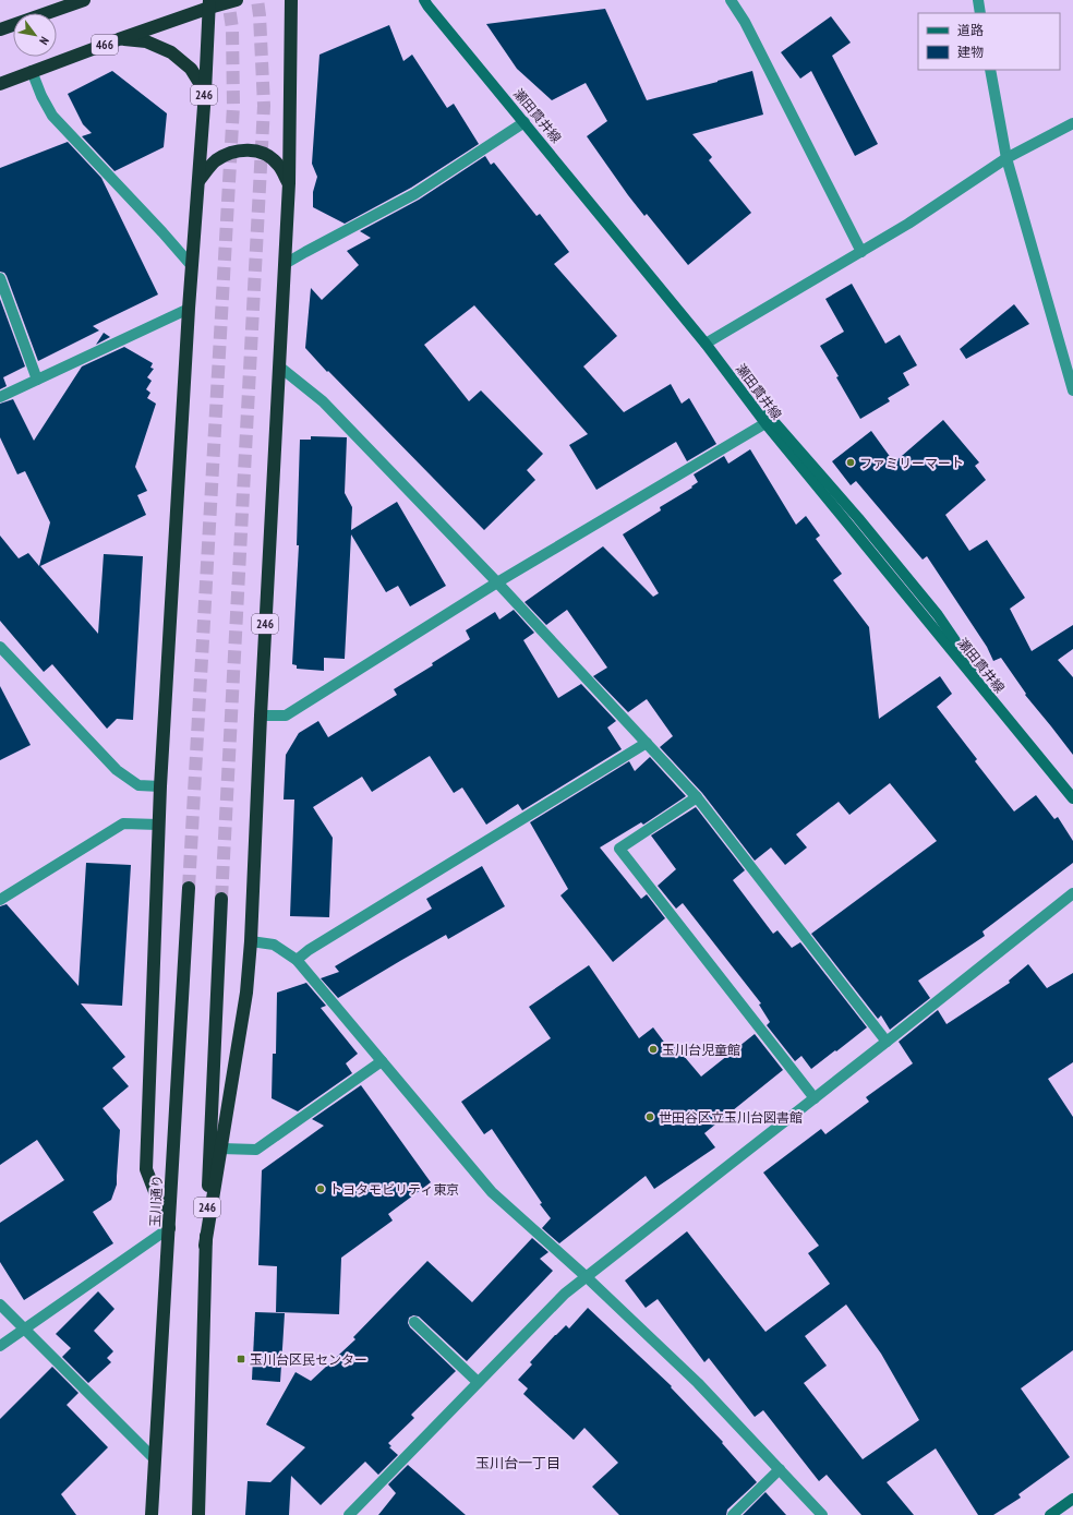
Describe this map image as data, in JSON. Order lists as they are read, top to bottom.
{
  "streets": {
    "highway": ["466", "246", "玉川通り"],
    "main road": ["瀬田貫井線"]
  },
  "crossings": [
    ["466", "246"],
    ["246", "玉川通り"]
  ],
  "districts": ["玉川台一丁目"],
  "places": {
    "other": [
      "ファミリーマート",
      "玉川台児童館",
      "世田谷区立玉川台図書館",
      "トヨタモビリティ東京"
    ],
    "transit": ["玉川台区民センター"]
  },
  "legend": ["道路", "建物"],
  "north": "bottom right"
}
